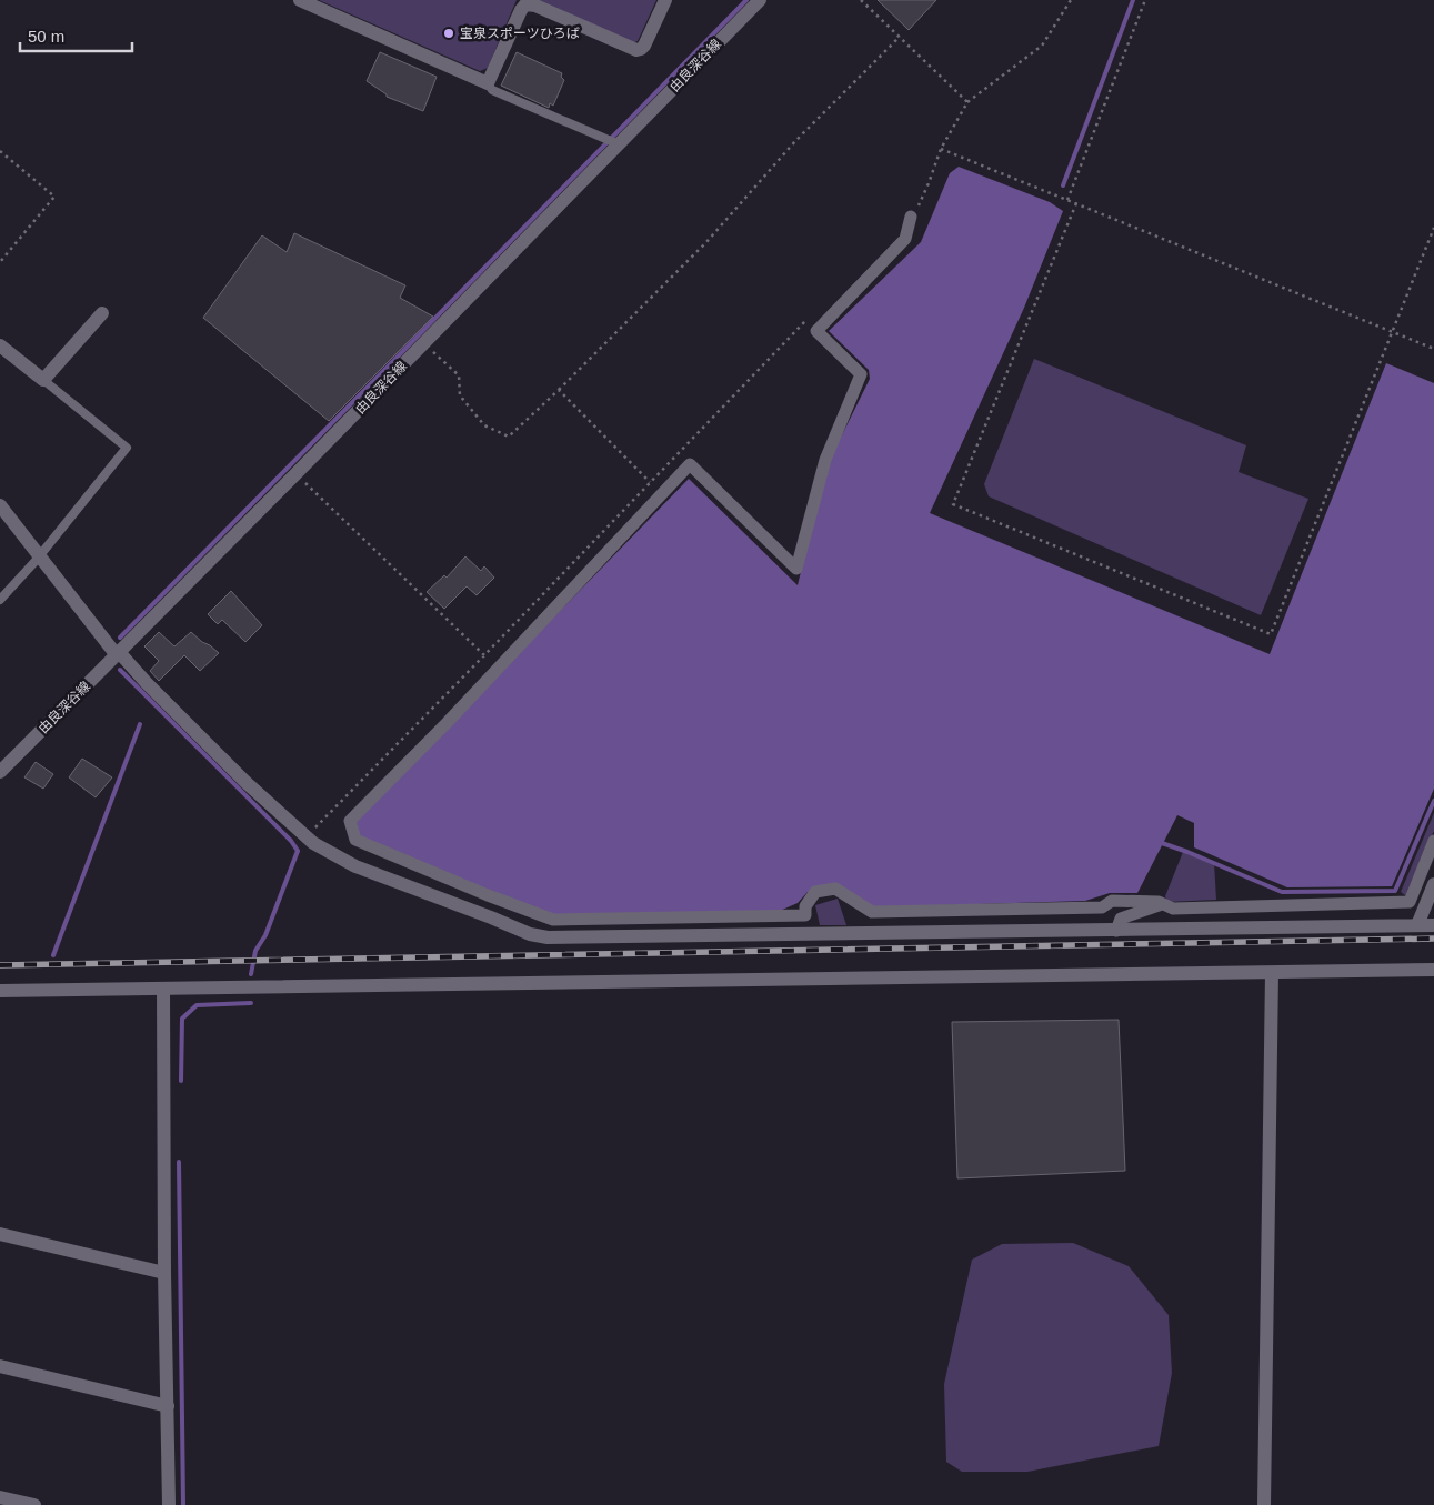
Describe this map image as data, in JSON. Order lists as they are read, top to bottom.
{
  "streets": {
    "street": ["由良深谷線"]
  },
  "places": ["宝泉スポーツひろば"],
  "scale_bar": "50 m"
}
